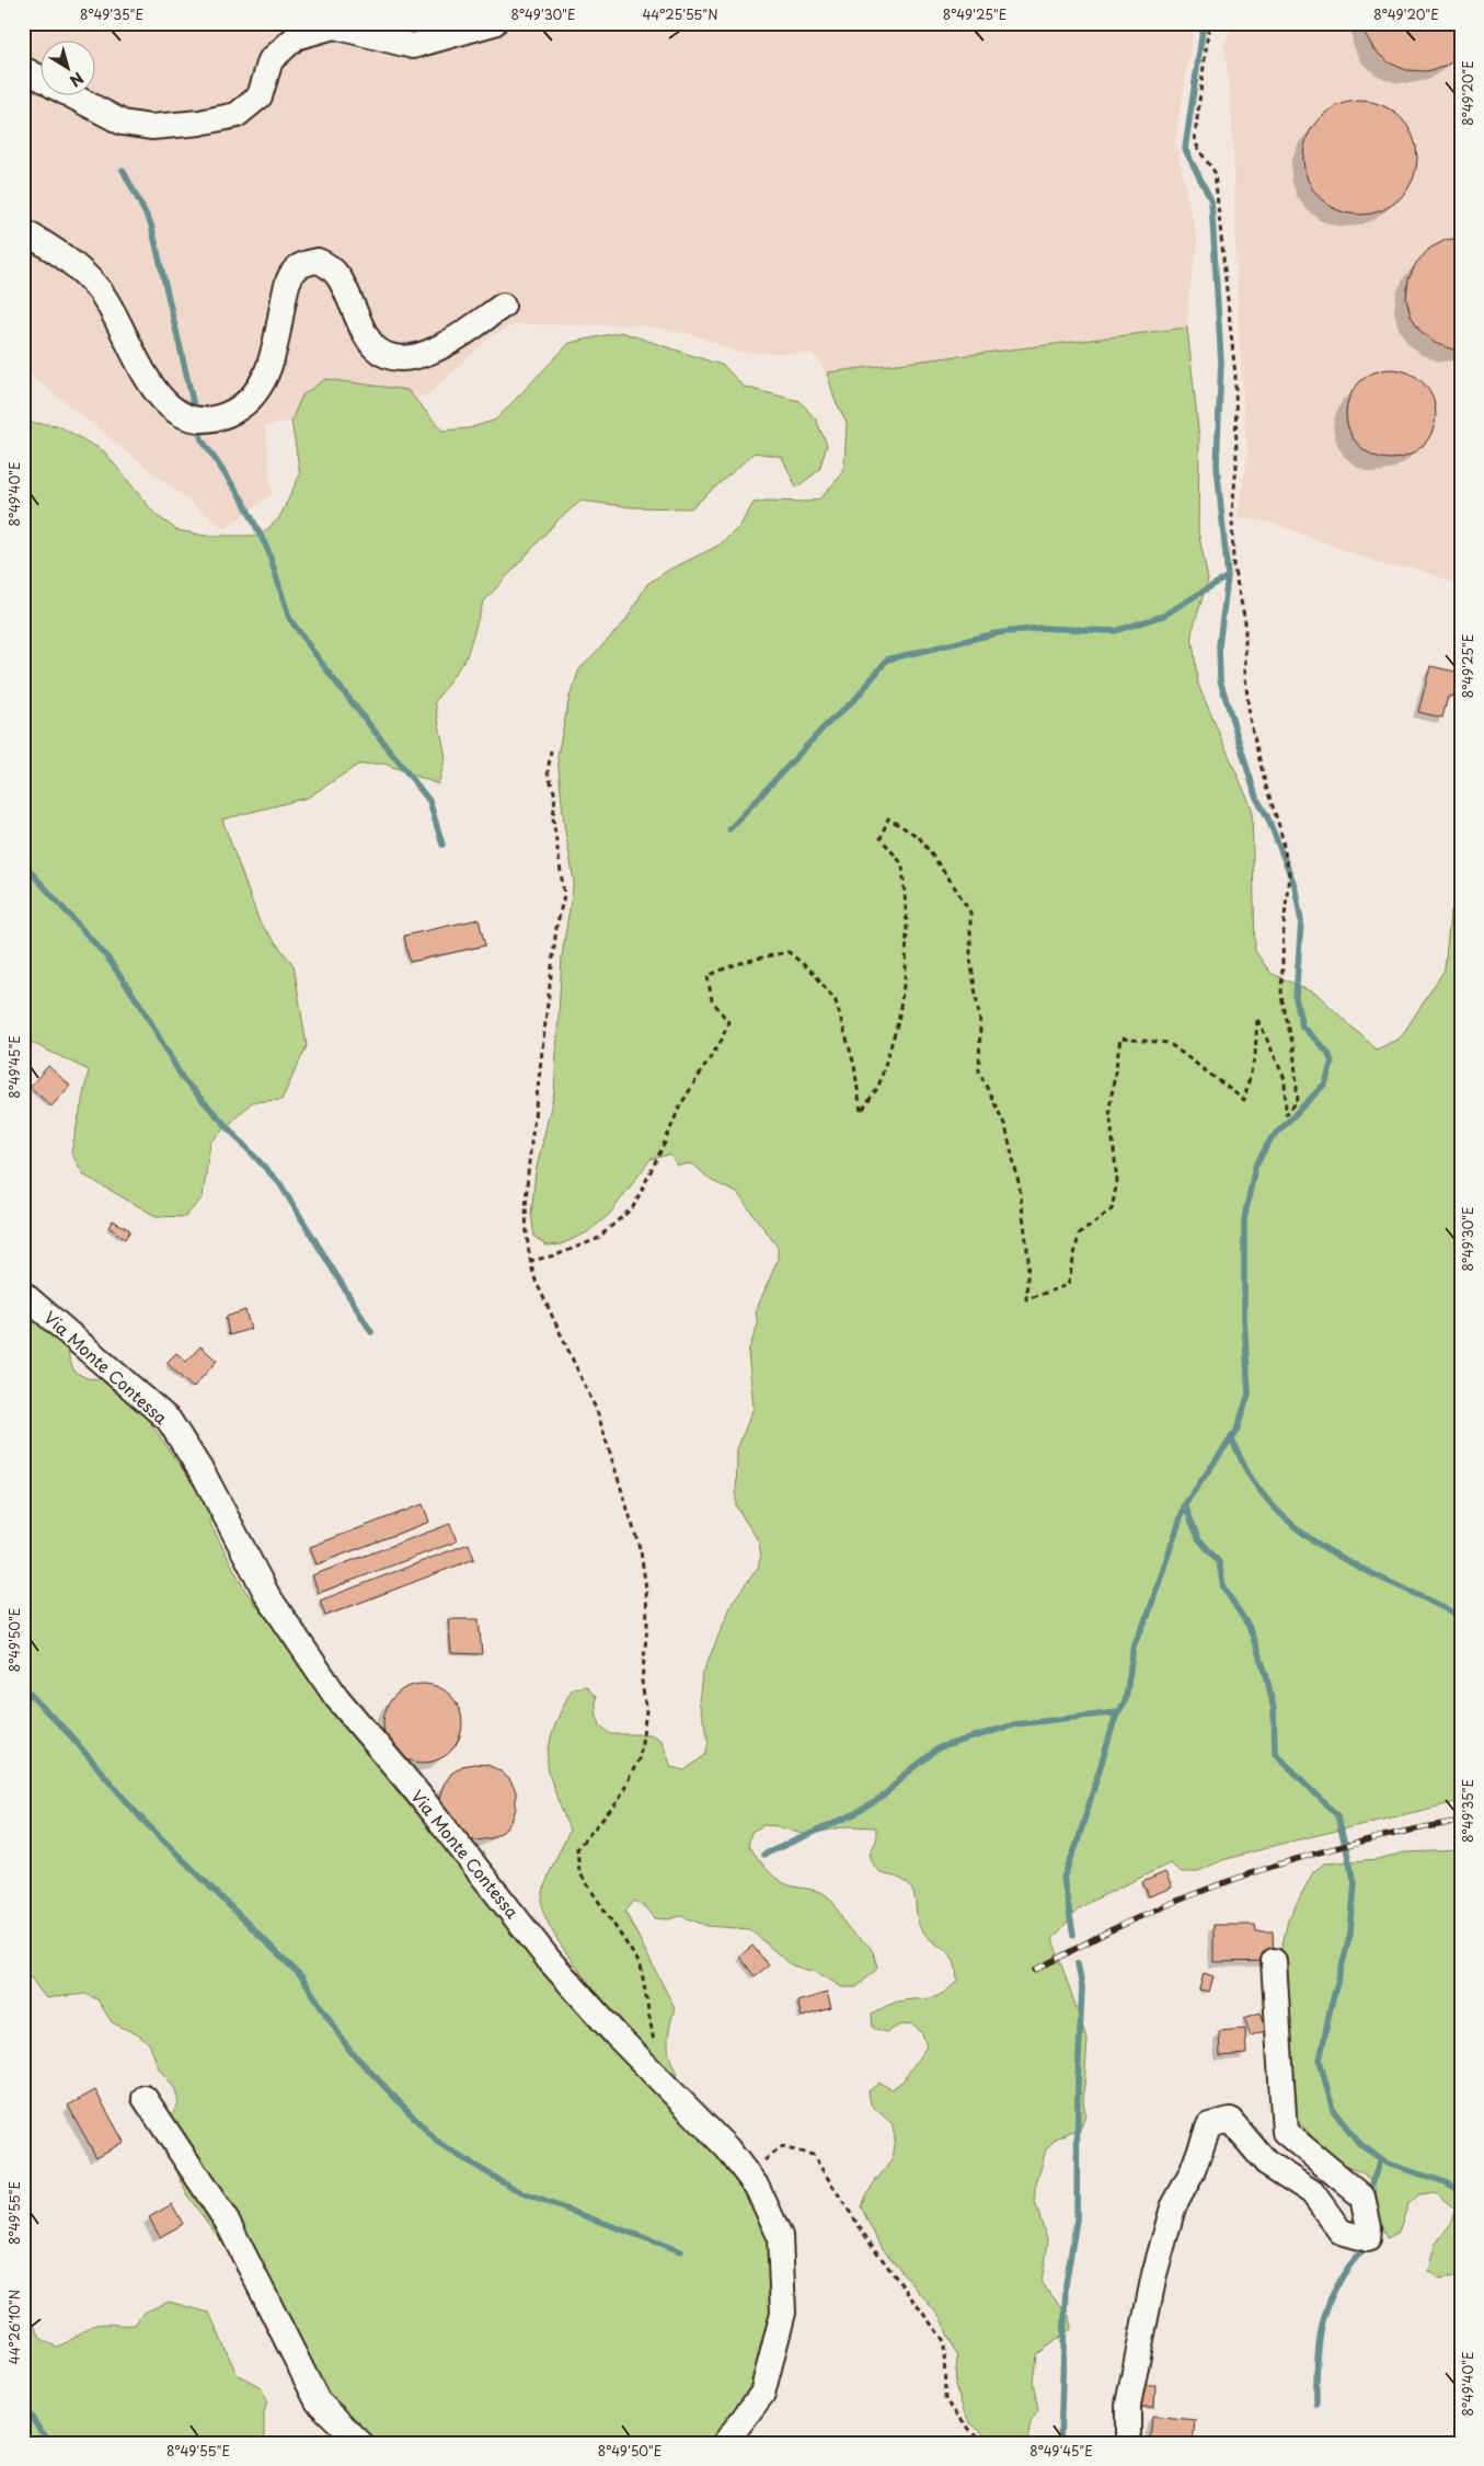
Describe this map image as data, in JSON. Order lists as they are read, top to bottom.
{
  "streets": {
    "street": ["Via Monte Contessa"]
  },
  "north": "bottom right",
  "coordinates": [
    "8°49'35\"E",
    "8°49'30\"E",
    "44°25'55\"N",
    "8°49'25\"E",
    "8°49'20\"E",
    "8°49'40\"E",
    "8°49'45\"E",
    "8°49'50\"E",
    "8°49'55\"E",
    "44°26'10\"N"
  ]
}
